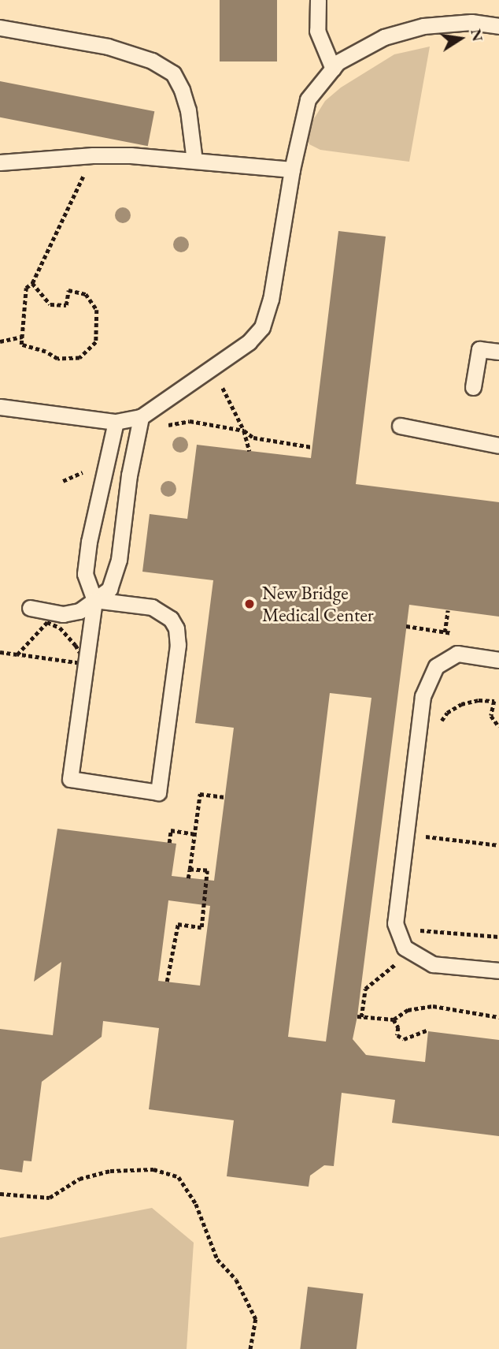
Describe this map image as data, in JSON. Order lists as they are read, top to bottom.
{
  "places": ["New Bridge Medical Center"],
  "north": "right"
}
